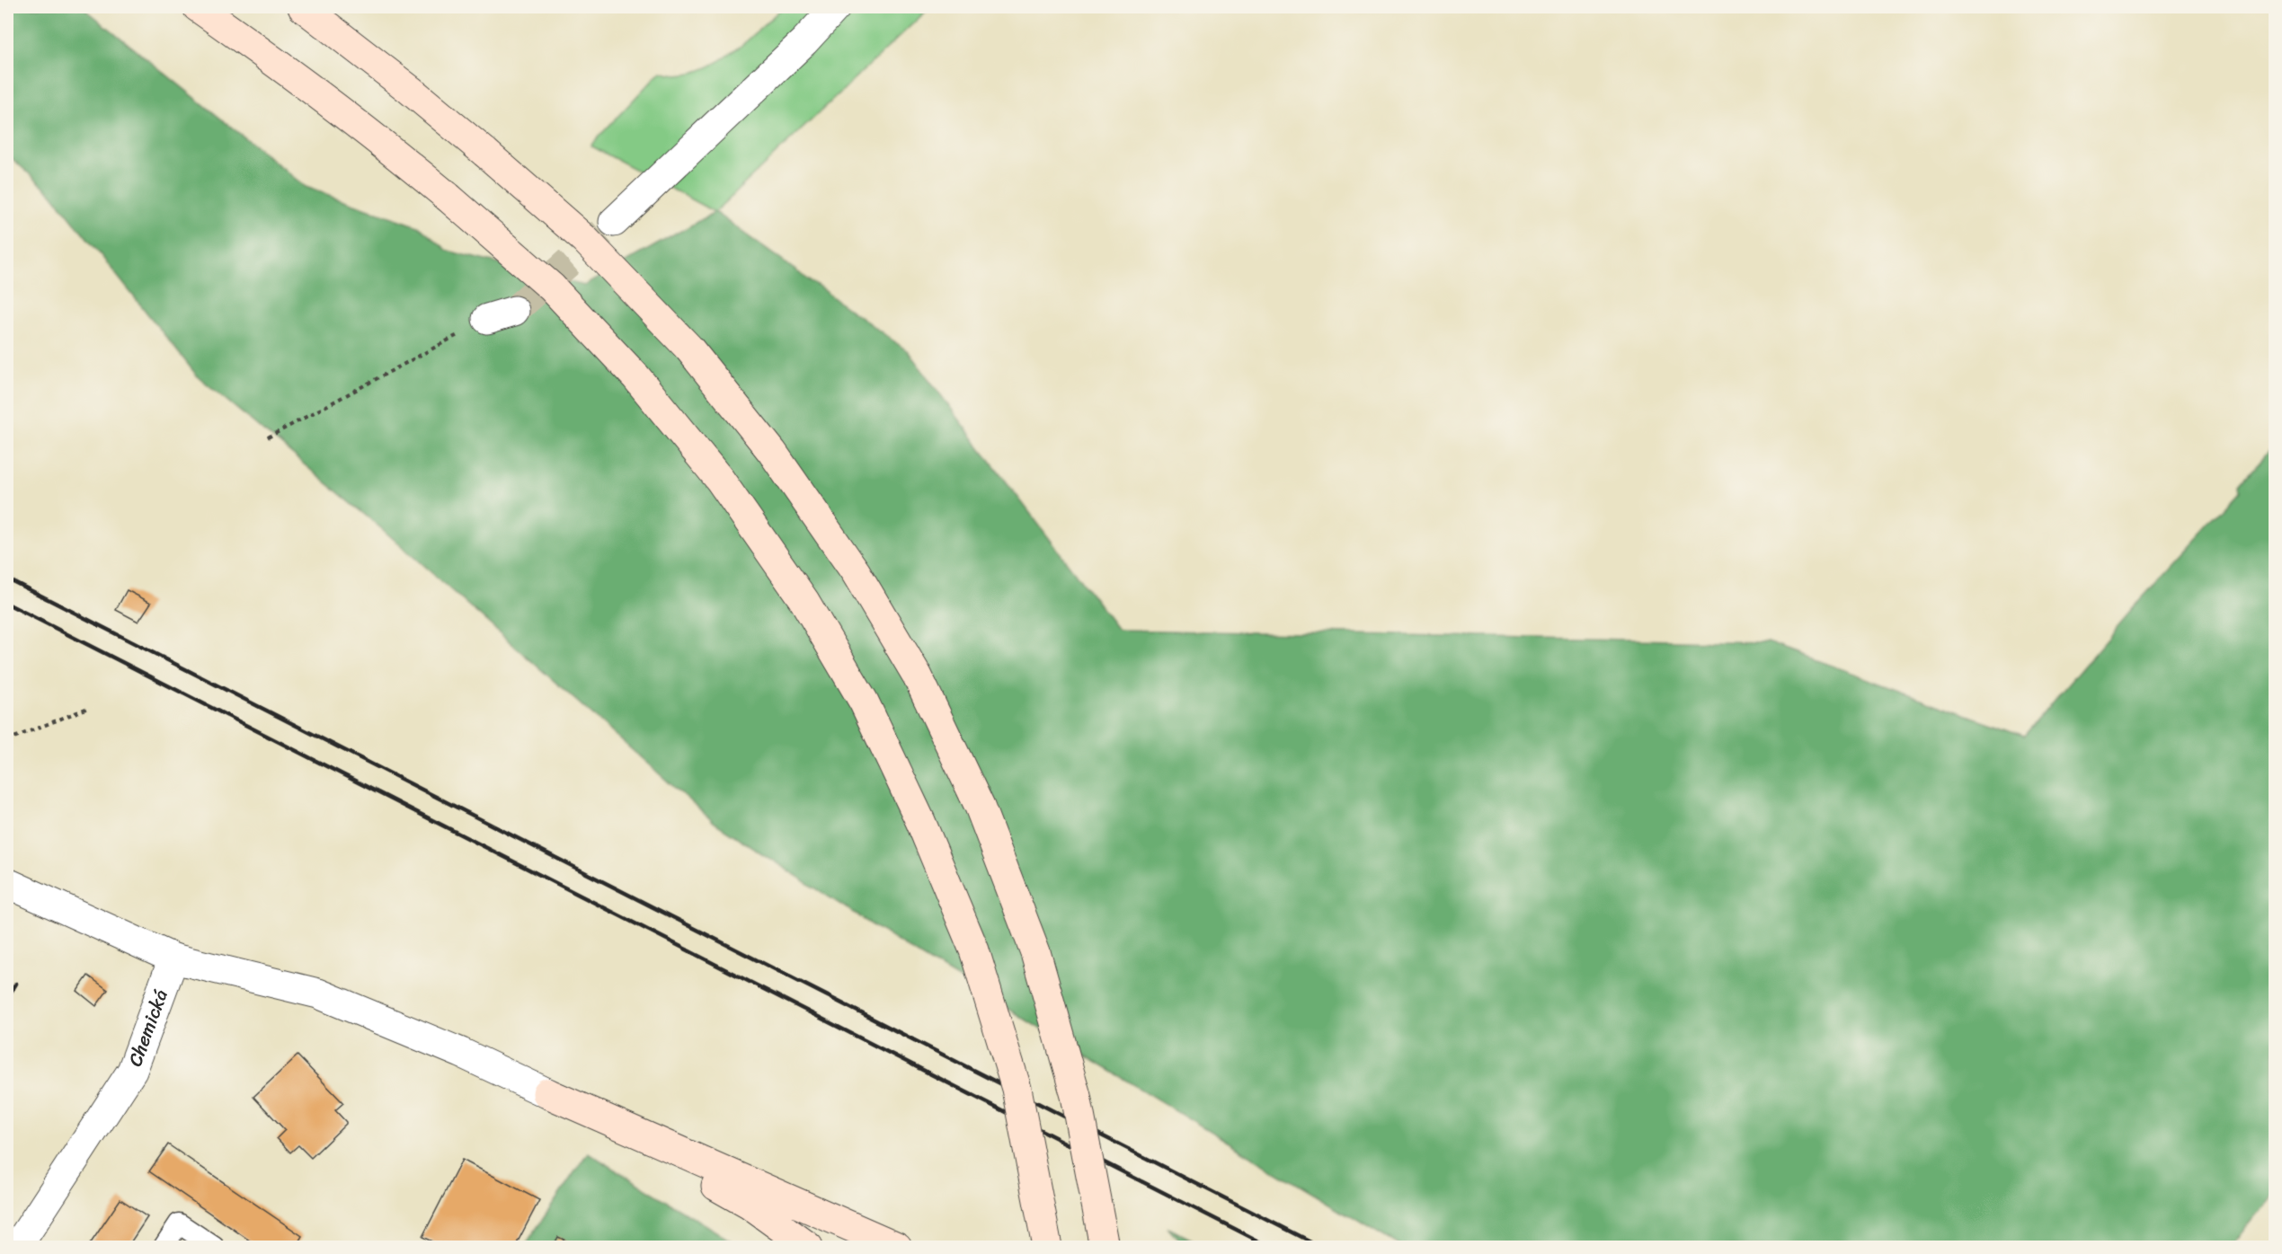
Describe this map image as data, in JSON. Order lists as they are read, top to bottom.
{
  "streets": {
    "street": ["Chemická"]
  }
}
